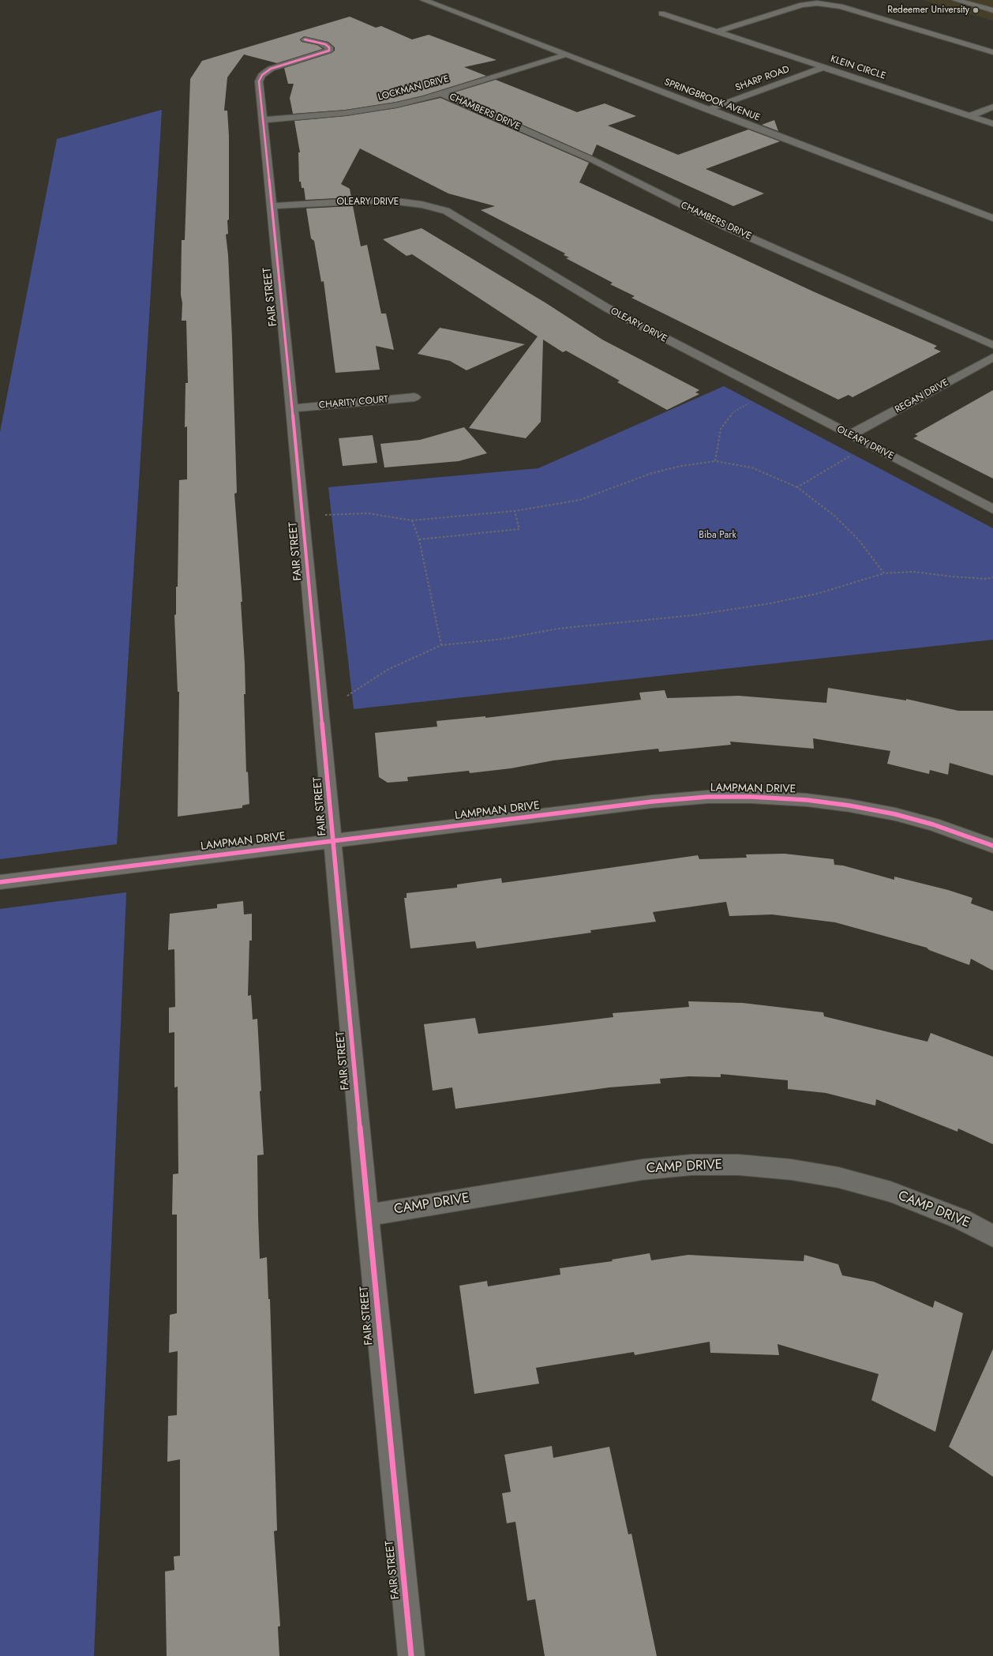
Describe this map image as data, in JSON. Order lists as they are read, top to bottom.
{
  "streets": {
    "street": [
      "KLEIN CIRCLE",
      "SHARP ROAD",
      "LOCKMAN DRIVE",
      "SPRINGBROOK AVENUE",
      "CHAMBERS DRIVE",
      "OLEARY DRIVE",
      "FAIR STREET",
      "REGAN DRIVE",
      "CHARITY COURT",
      "LAMPMAN DRIVE",
      "CAMP DRIVE"
    ]
  },
  "crossings": [
    ["KLEIN CIRCLE", "SHARP ROAD"],
    ["SHARP ROAD", "SPRINGBROOK AVENUE"],
    ["LOCKMAN DRIVE", "SPRINGBROOK AVENUE"],
    ["LOCKMAN DRIVE", "CHAMBERS DRIVE"],
    ["LOCKMAN DRIVE", "FAIR STREET"],
    ["OLEARY DRIVE", "FAIR STREET"],
    ["OLEARY DRIVE", "REGAN DRIVE"],
    ["FAIR STREET", "CHARITY COURT"],
    ["FAIR STREET", "LAMPMAN DRIVE"],
    ["FAIR STREET", "CAMP DRIVE"]
  ],
  "parks": ["Biba Park"],
  "places": ["Redeemer University"]
}
